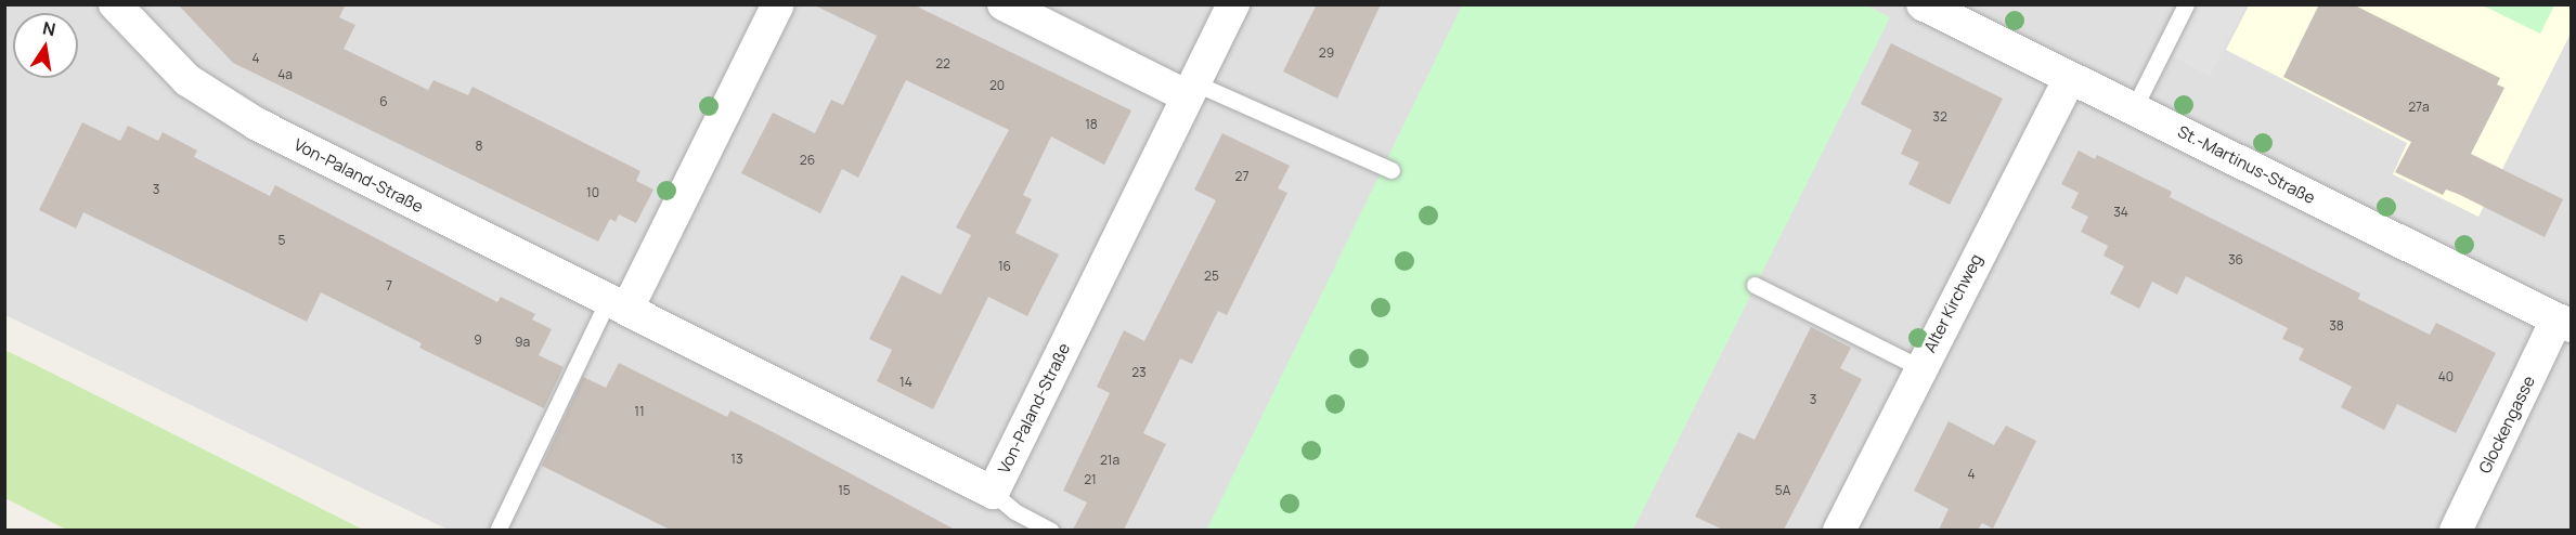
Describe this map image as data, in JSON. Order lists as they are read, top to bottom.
{
  "streets": {
    "street": [
      "St.-Martinus-Straße",
      "Von-Paland-Straße",
      "Alter Kirchweg",
      "Glockengasse"
    ]
  },
  "crossings": [
    ["St.-Martinus-Straße", "Alter Kirchweg"],
    ["St.-Martinus-Straße", "Glockengasse"]
  ],
  "house_numbers": [
    "29",
    "4",
    "22",
    "4a",
    "20",
    "6",
    "27a",
    "32",
    "18",
    "8",
    "26",
    "27",
    "3",
    "10",
    "34",
    "5",
    "36",
    "16",
    "25",
    "7",
    "38",
    "9",
    "9a",
    "23",
    "40",
    "14",
    "3",
    "11",
    "13",
    "21a",
    "4",
    "21",
    "15",
    "5A"
  ],
  "north": "top"
}
